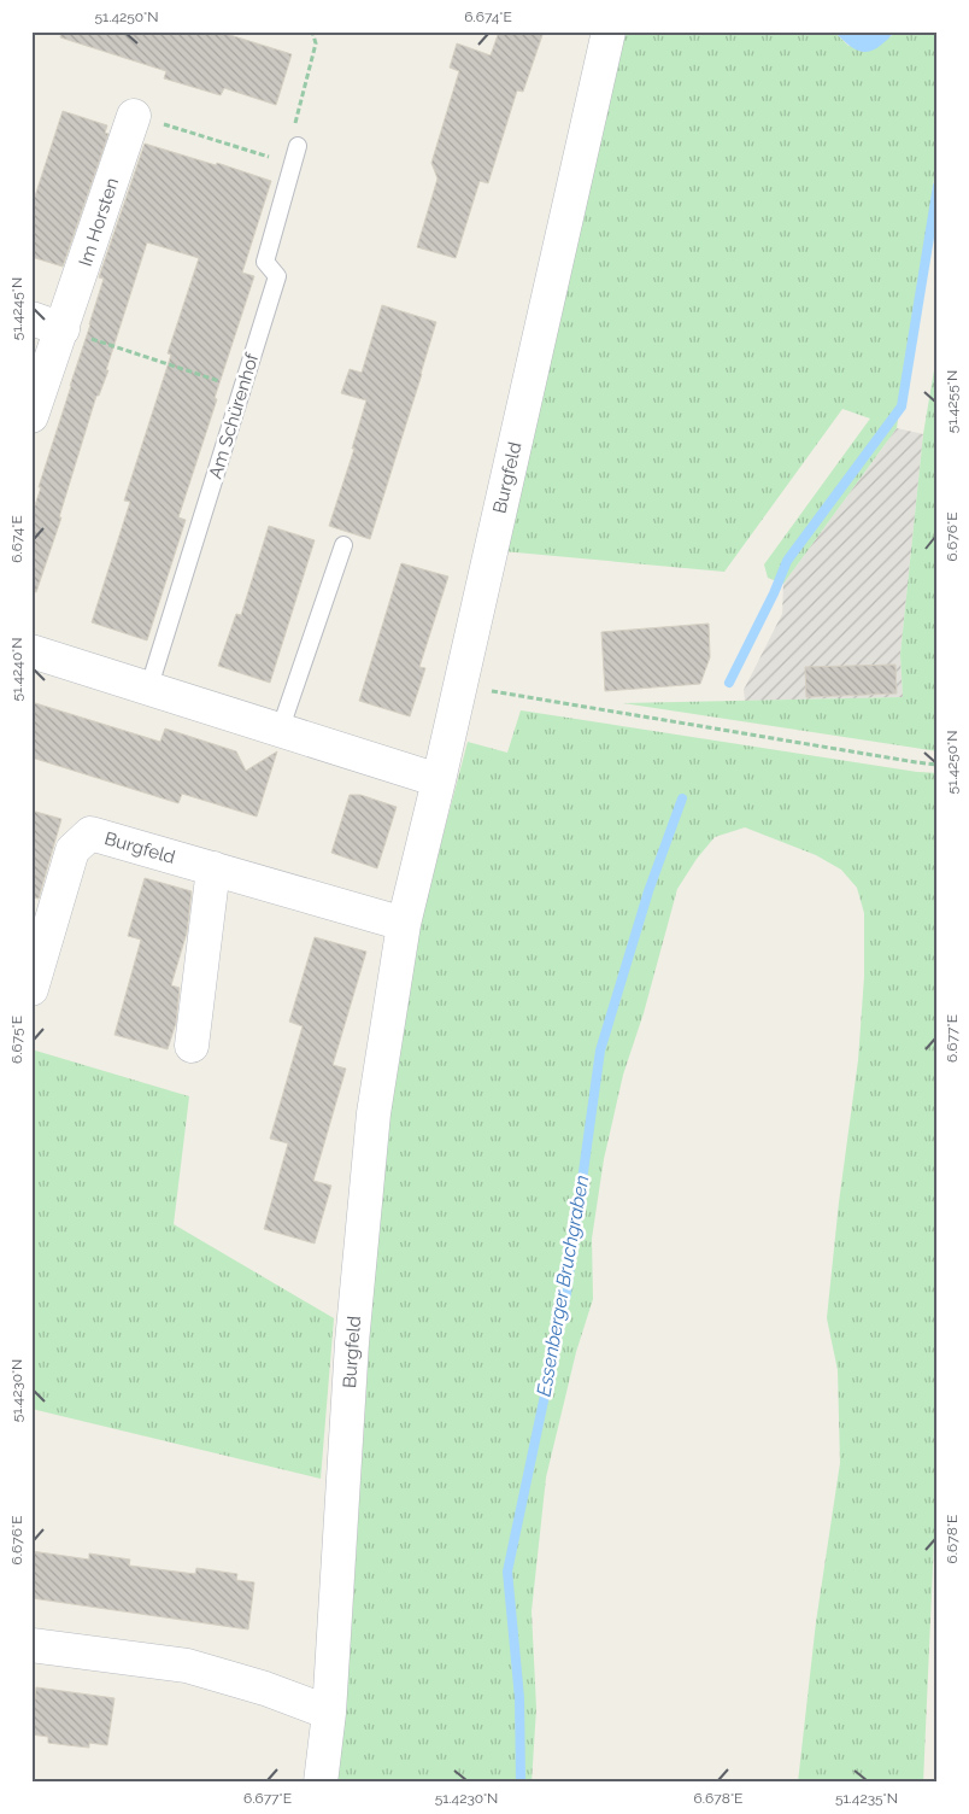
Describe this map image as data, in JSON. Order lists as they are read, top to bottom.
{
  "streets": {
    "street": ["Im Horsten", "Burgfeld"],
    "lane": ["Am Schürenhof"]
  },
  "water": ["Essenberger Bruchgraben"],
  "coordinates": [
    "51.4250°N",
    "6.674°E",
    "51.4245°N",
    "51.4255°N",
    "6.676°E",
    "51.4240°N",
    "6.677°E",
    "6.675°E",
    "51.4230°N",
    "6.678°E",
    "51.4235°N"
  ]
}
